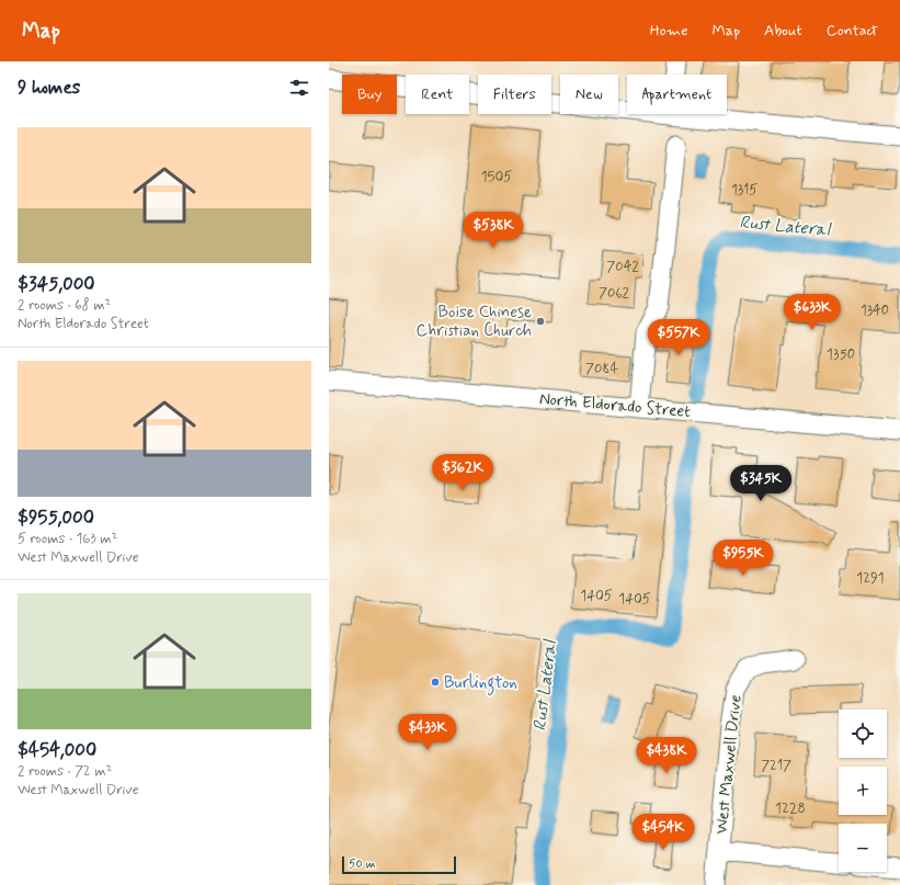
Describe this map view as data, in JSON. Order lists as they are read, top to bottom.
{
  "streets": {
    "street": ["North Eldorado Street", "West Maxwell Drive"]
  },
  "water": ["Rust Lateral"],
  "places": ["Boise Chinese Christian Church", "Burlington"],
  "house_numbers": [
    "1505",
    "1315",
    "7042",
    "7062",
    "1340",
    "1350",
    "7084",
    "1291",
    "1405",
    "1405",
    "7217",
    "1228"
  ],
  "scale_bar": "50 m",
  "page": {
    "header": "Map",
    "nav": [
      "Home",
      "Map",
      "About",
      "Contact"
    ],
    "heading": "9 homes",
    "chip": [
      "Buy",
      "Rent",
      "Filters",
      "New",
      "Apartment"
    ],
    "list": [
      {
        "name": "$345,000",
        "note": "2 rooms · 68 m² · North Eldorado Street"
      },
      {
        "name": "$955,000",
        "note": "5 rooms · 163 m² · West Maxwell Drive"
      },
      {
        "name": "$454,000",
        "note": "2 rooms · 72 m² · West Maxwell Drive"
      }
    ],
    "price": [
      "$538K",
      "$633K",
      "$557K",
      "$362K",
      "$345K",
      "$955K",
      "$433K",
      "$438K",
      "$454K"
    ],
    "map_buttons": ["+", "−"],
    "scale": "50 m"
  }
}
